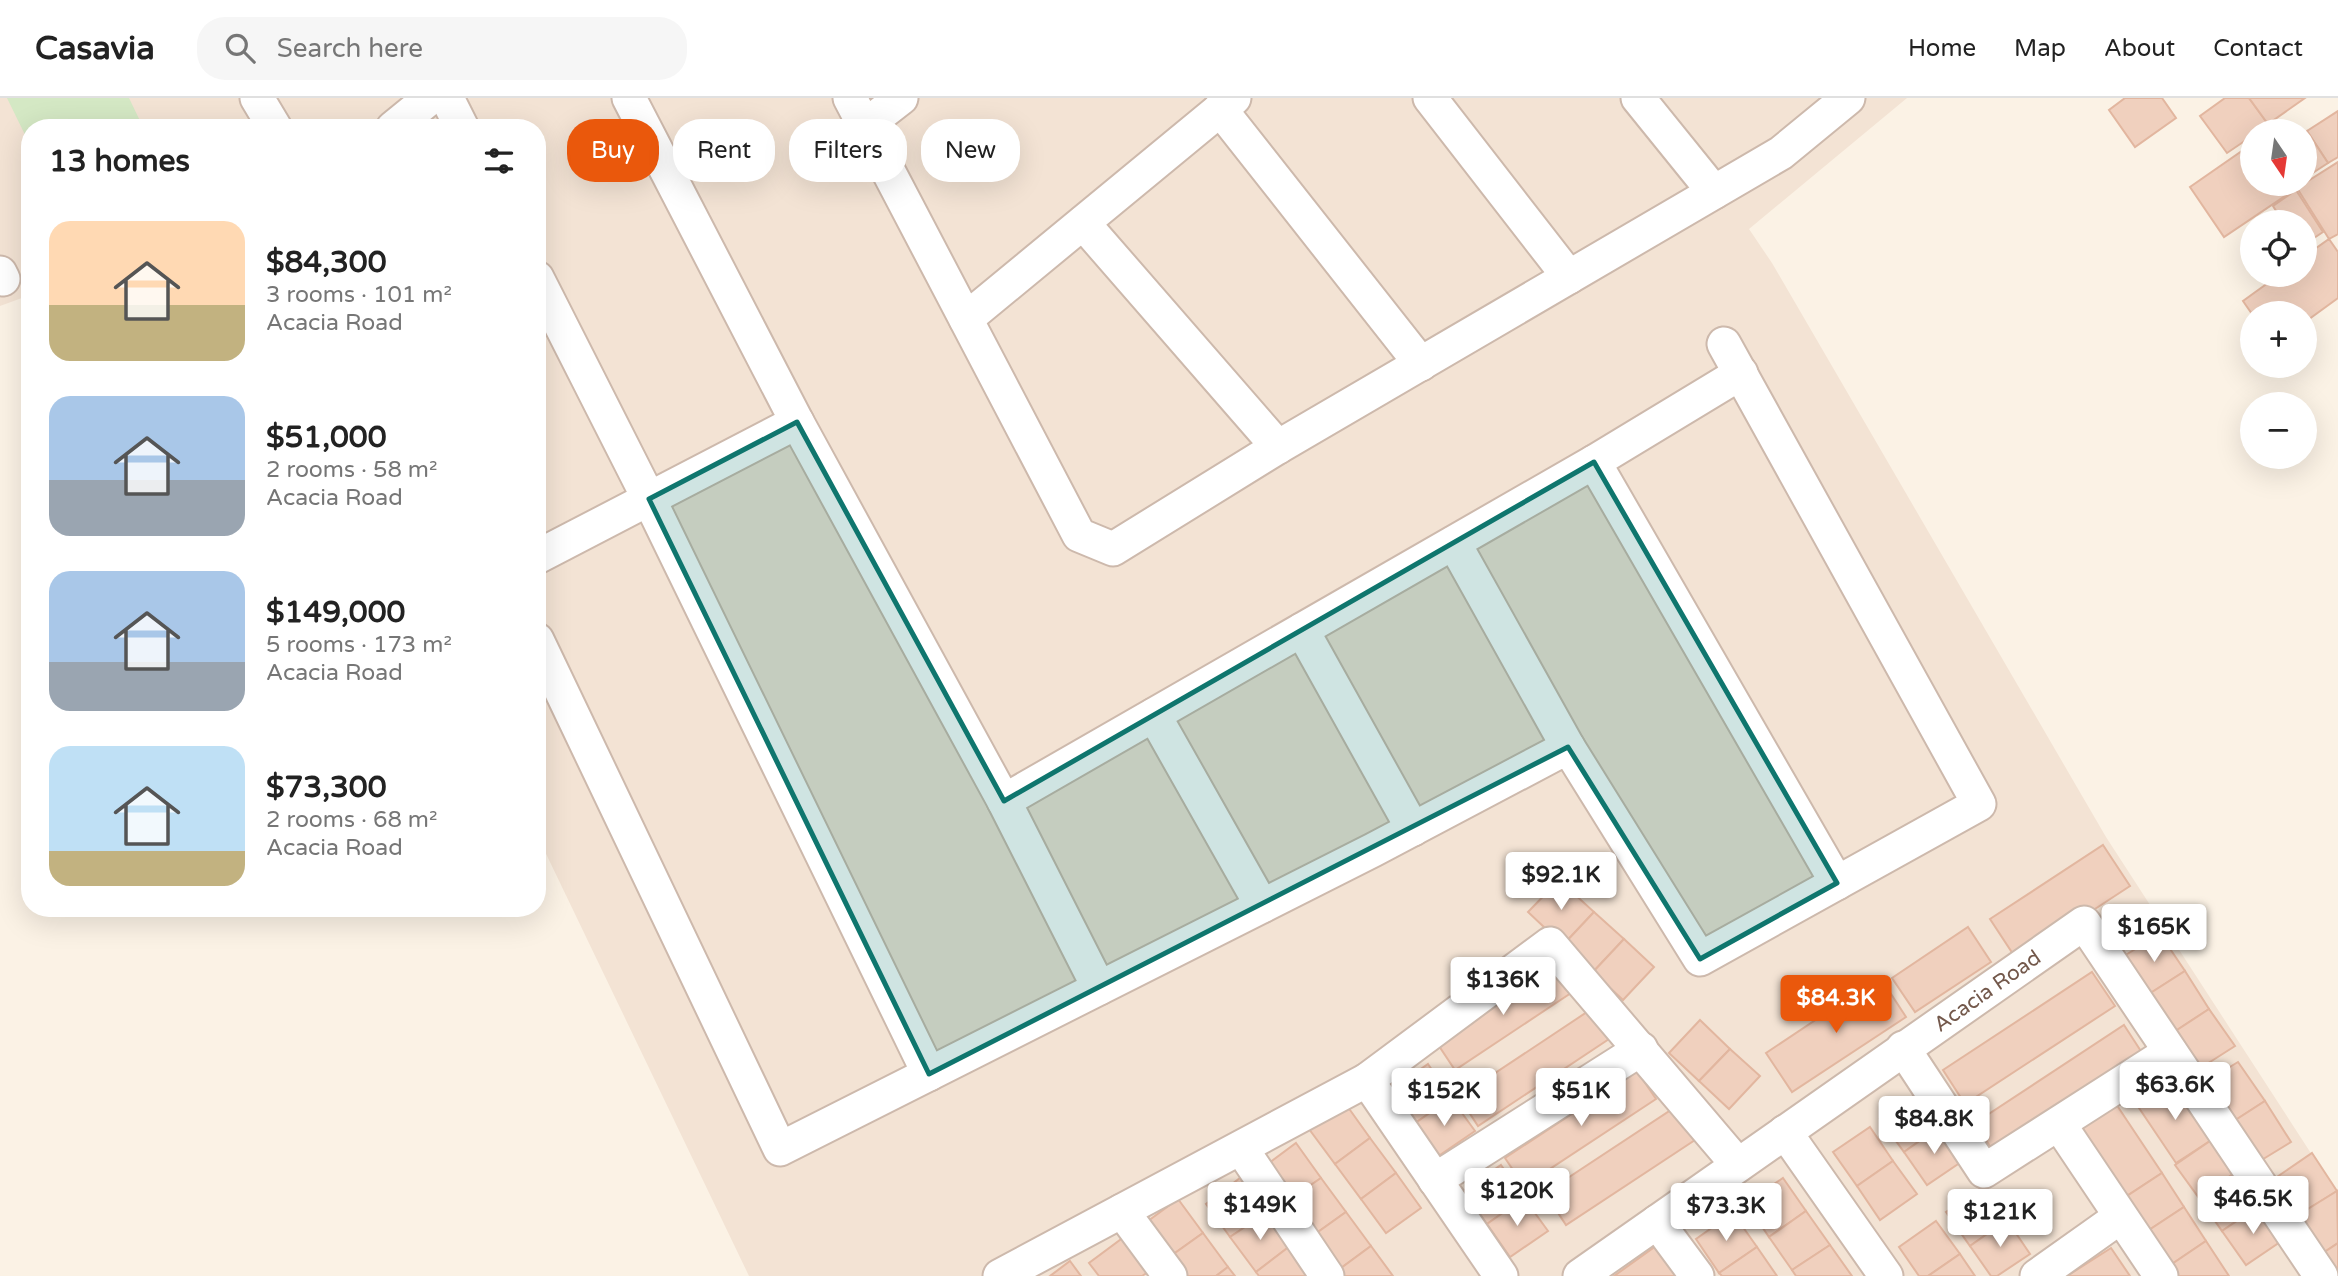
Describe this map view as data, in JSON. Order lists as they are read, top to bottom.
{
  "streets": {
    "street": ["Acacia Road"]
  },
  "north": "bottom",
  "page": {
    "header": "Casavia",
    "search": "Search here",
    "nav": [
      "Home",
      "Map",
      "About",
      "Contact"
    ],
    "map_buttons": ["+", "−"],
    "chip": [
      "Buy",
      "Rent",
      "Filters",
      "New"
    ],
    "heading": "13 homes",
    "list": [
      {
        "name": "$84,300",
        "note": "3 rooms · 101 m² · Acacia Road"
      },
      {
        "name": "$51,000",
        "note": "2 rooms · 58 m² · Acacia Road"
      },
      {
        "name": "$149,000",
        "note": "5 rooms · 173 m² · Acacia Road"
      },
      {
        "name": "$73,300",
        "note": "2 rooms · 68 m² · Acacia Road"
      }
    ],
    "price": [
      "$92.1K",
      "$165K",
      "$136K",
      "$84.3K",
      "$63.6K",
      "$152K",
      "$51K",
      "$84.8K",
      "$120K",
      "$46.5K",
      "$149K",
      "$73.3K",
      "$121K"
    ]
  }
}
